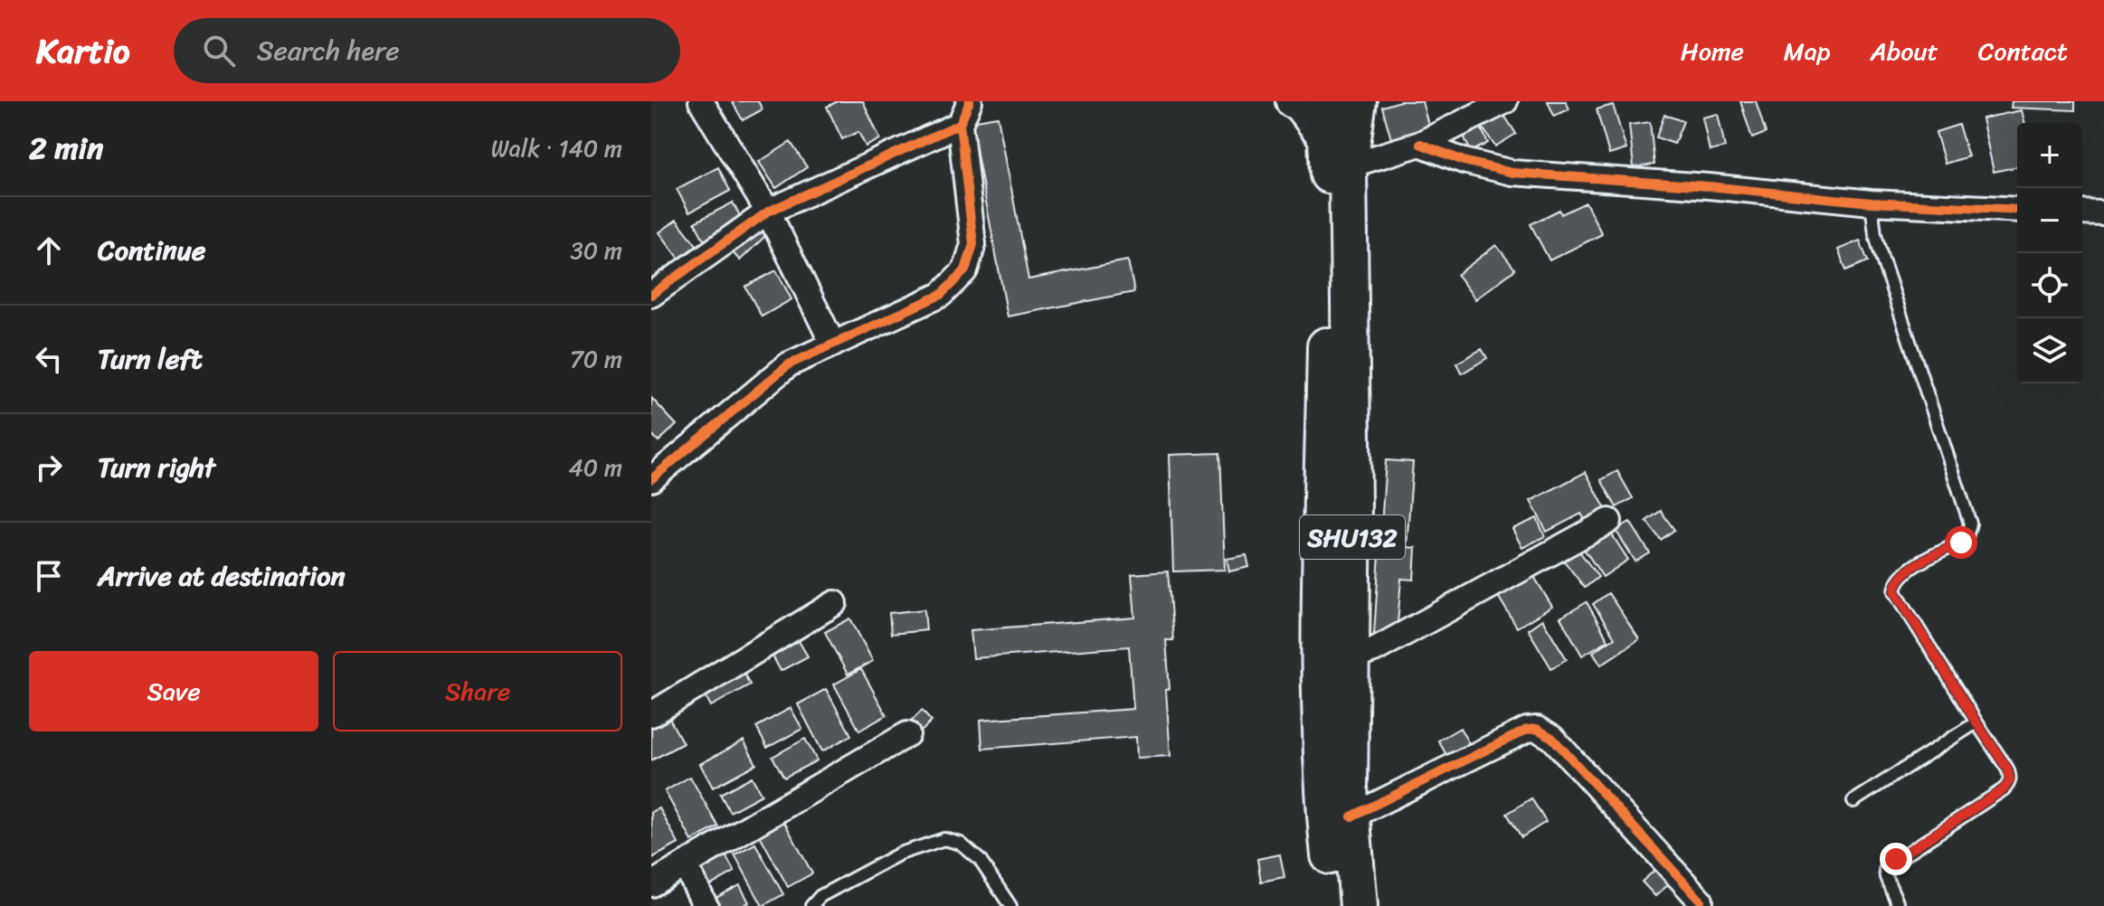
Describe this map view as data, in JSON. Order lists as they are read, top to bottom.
{
  "streets": {
    "main road": ["SHU132"]
  },
  "page": {
    "header": "Kartio",
    "search": "Search here",
    "nav": [
      "Home",
      "Map",
      "About",
      "Contact"
    ],
    "heading": ["2 min", "Walk · 140 m"],
    "map_buttons": ["+", "−"],
    "list": [
      ["Continue", "30 m"],
      ["Turn left", "70 m"],
      ["Turn right", "40 m"],
      "Arrive at destination"
    ],
    "buttons": ["Save", "Share"]
  }
}
